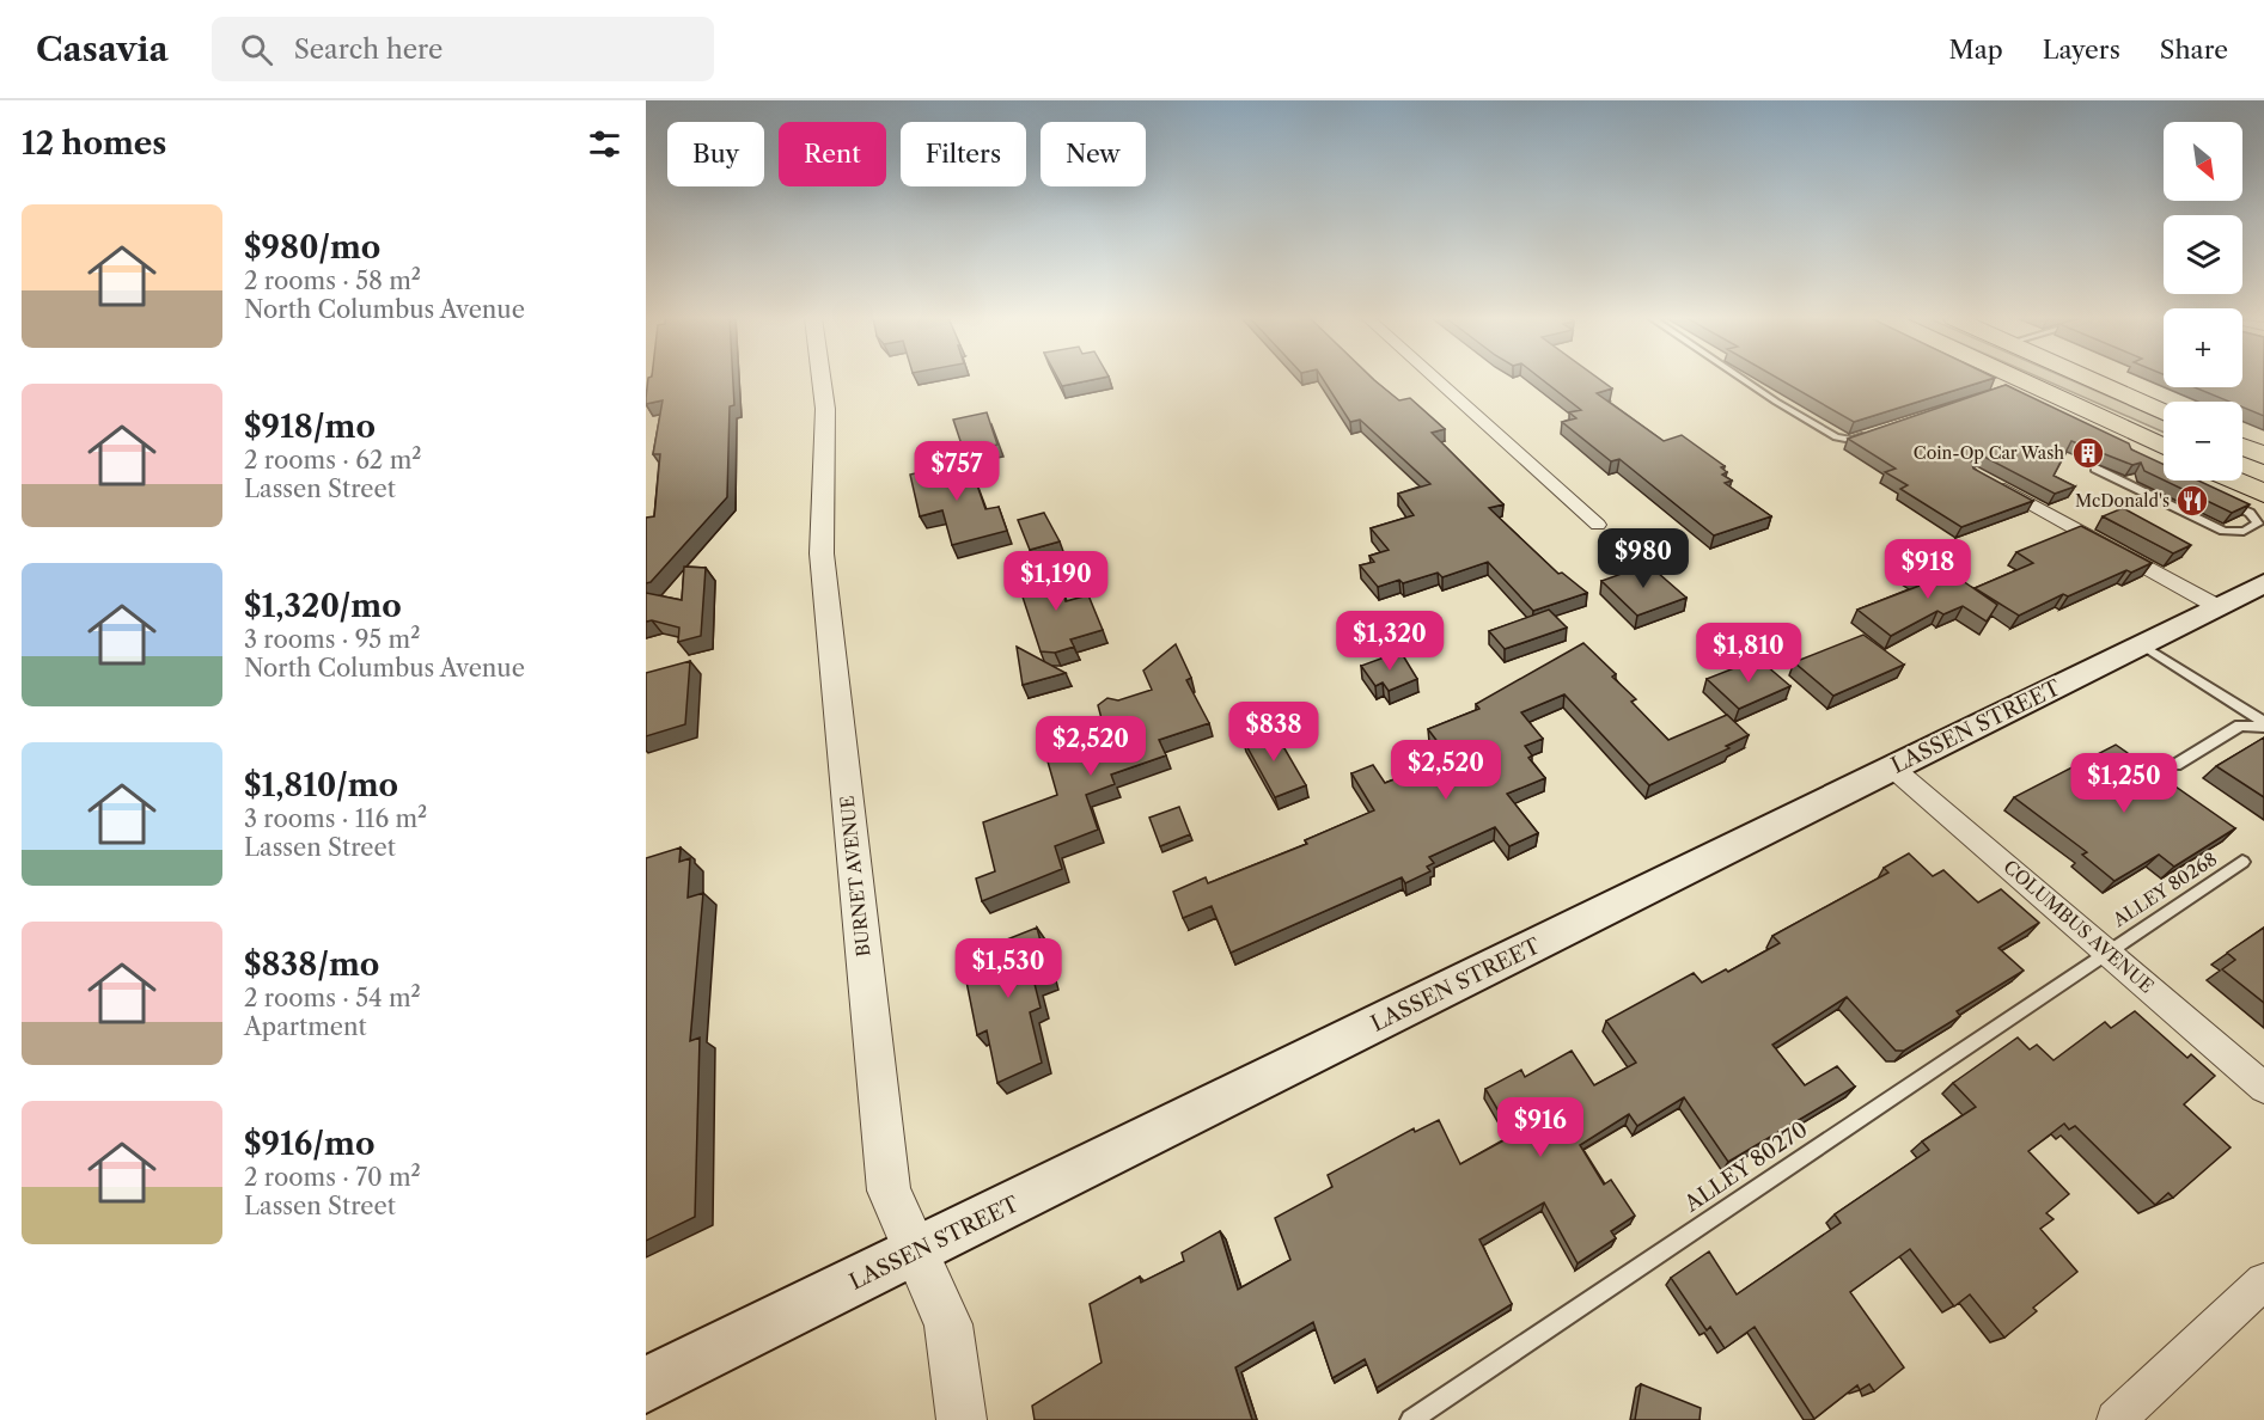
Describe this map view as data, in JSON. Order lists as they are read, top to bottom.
{
  "streets": {
    "main road": ["LASSEN STREET"],
    "street": ["BURNET AVENUE", "COLUMBUS AVENUE"],
    "lane": ["ALLEY 80268", "ALLEY 80270"]
  },
  "crossings": [
    ["LASSEN STREET", "BURNET AVENUE"],
    ["LASSEN STREET", "COLUMBUS AVENUE"],
    ["ALLEY 80268", "COLUMBUS AVENUE"],
    ["ALLEY 80268", "ALLEY 80270"],
    ["COLUMBUS AVENUE", "ALLEY 80270"]
  ],
  "places": {
    "building": ["Coin-Op Car Wash"],
    "restaurant": ["McDonald's"]
  },
  "north": "bottom right",
  "page": {
    "header": "Casavia",
    "search": "Search here",
    "nav": ["Map", "Layers", "Share"],
    "heading": "12 homes",
    "map_buttons": ["+", "−"],
    "chip": [
      "Buy",
      "Rent",
      "Filters",
      "New"
    ],
    "list": [
      {
        "name": "$980/mo",
        "note": "2 rooms · 58 m² · North Columbus Avenue"
      },
      {
        "name": "$918/mo",
        "note": "2 rooms · 62 m² · Lassen Street"
      },
      {
        "name": "$1,320/mo",
        "note": "3 rooms · 95 m² · North Columbus Avenue"
      },
      {
        "name": "$1,810/mo",
        "note": "3 rooms · 116 m² · Lassen Street"
      },
      {
        "name": "$838/mo",
        "note": "2 rooms · 54 m² · Apartment"
      },
      {
        "name": "$916/mo",
        "note": "2 rooms · 70 m² · Lassen Street"
      }
    ],
    "price": [
      "$757",
      "$980",
      "$918",
      "$1,190",
      "$1,320",
      "$1,810",
      "$838",
      "$2,520",
      "$2,520",
      "$1,250",
      "$1,530",
      "$916"
    ]
  }
}
